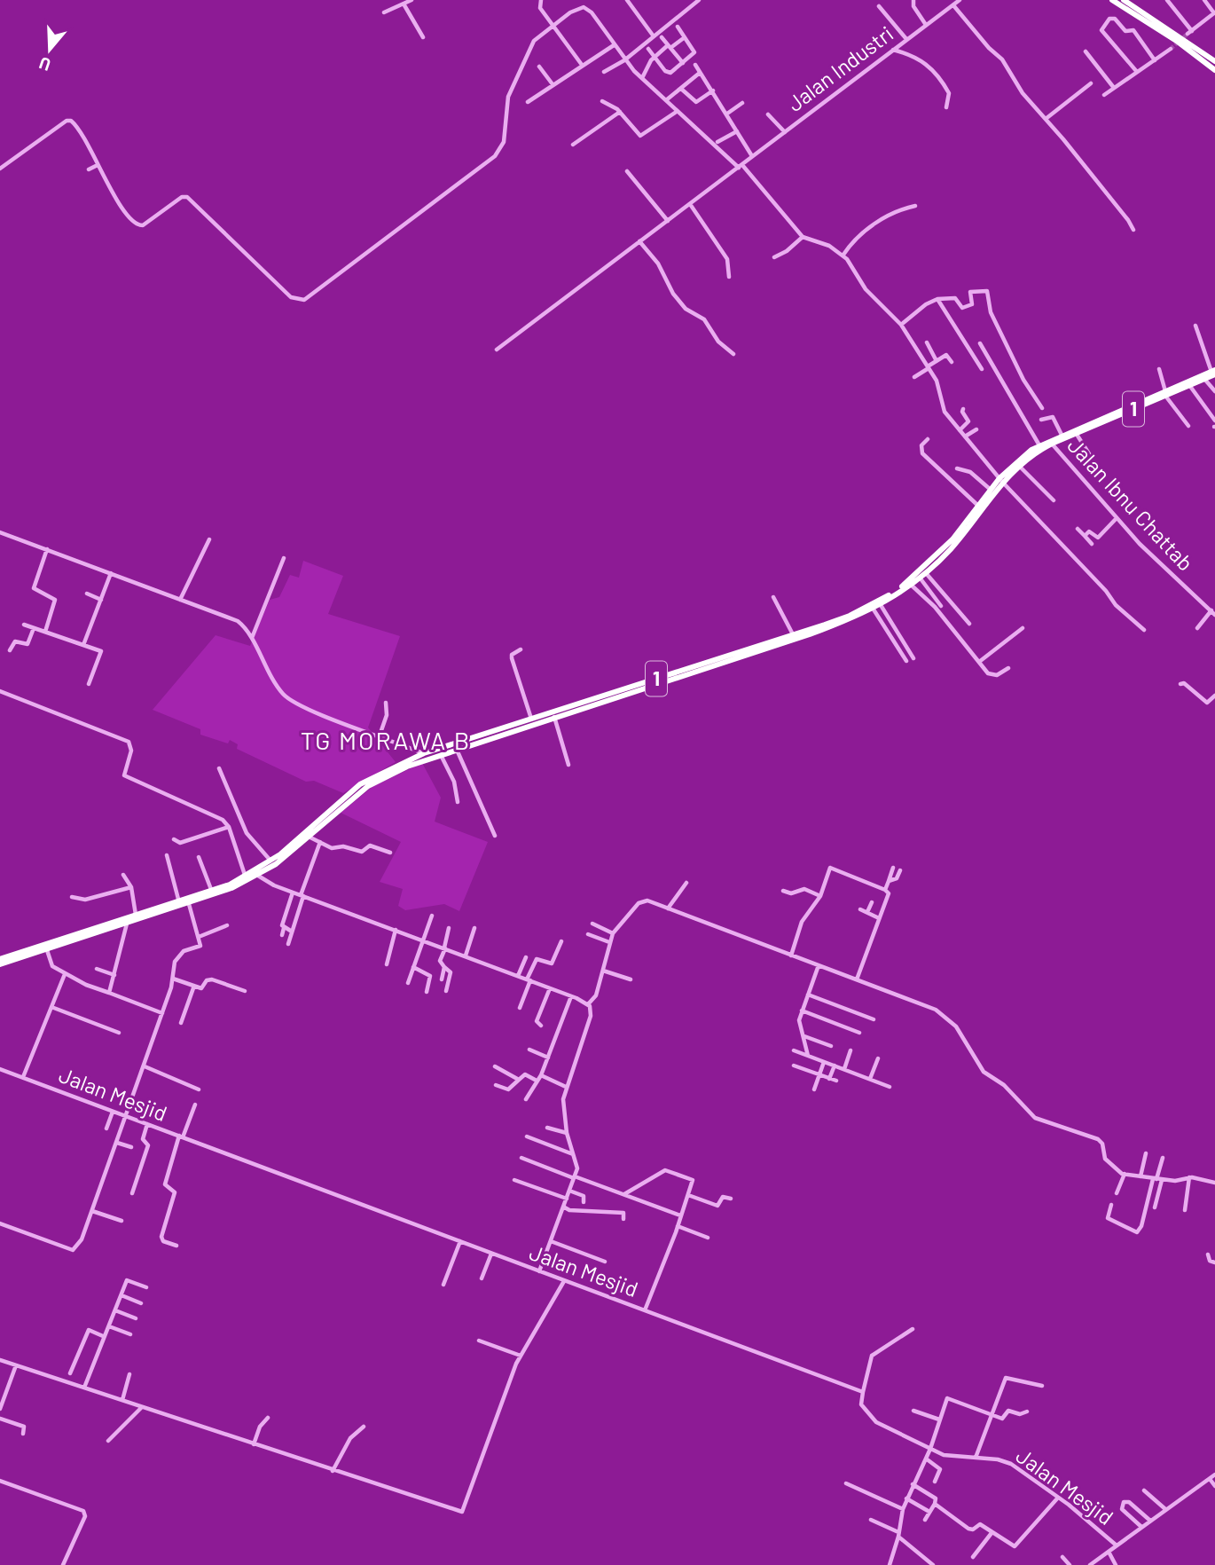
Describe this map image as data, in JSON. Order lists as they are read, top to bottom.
{
  "streets": {
    "highway": ["1"],
    "street": ["Jalan Industri", "Jalan Ibnu Chattab", "Jalan Mesjid"]
  },
  "crossings": [
    ["1", "Jalan Ibnu Chattab"]
  ],
  "districts": ["TG MORAWA B"],
  "north": "bottom"
}
